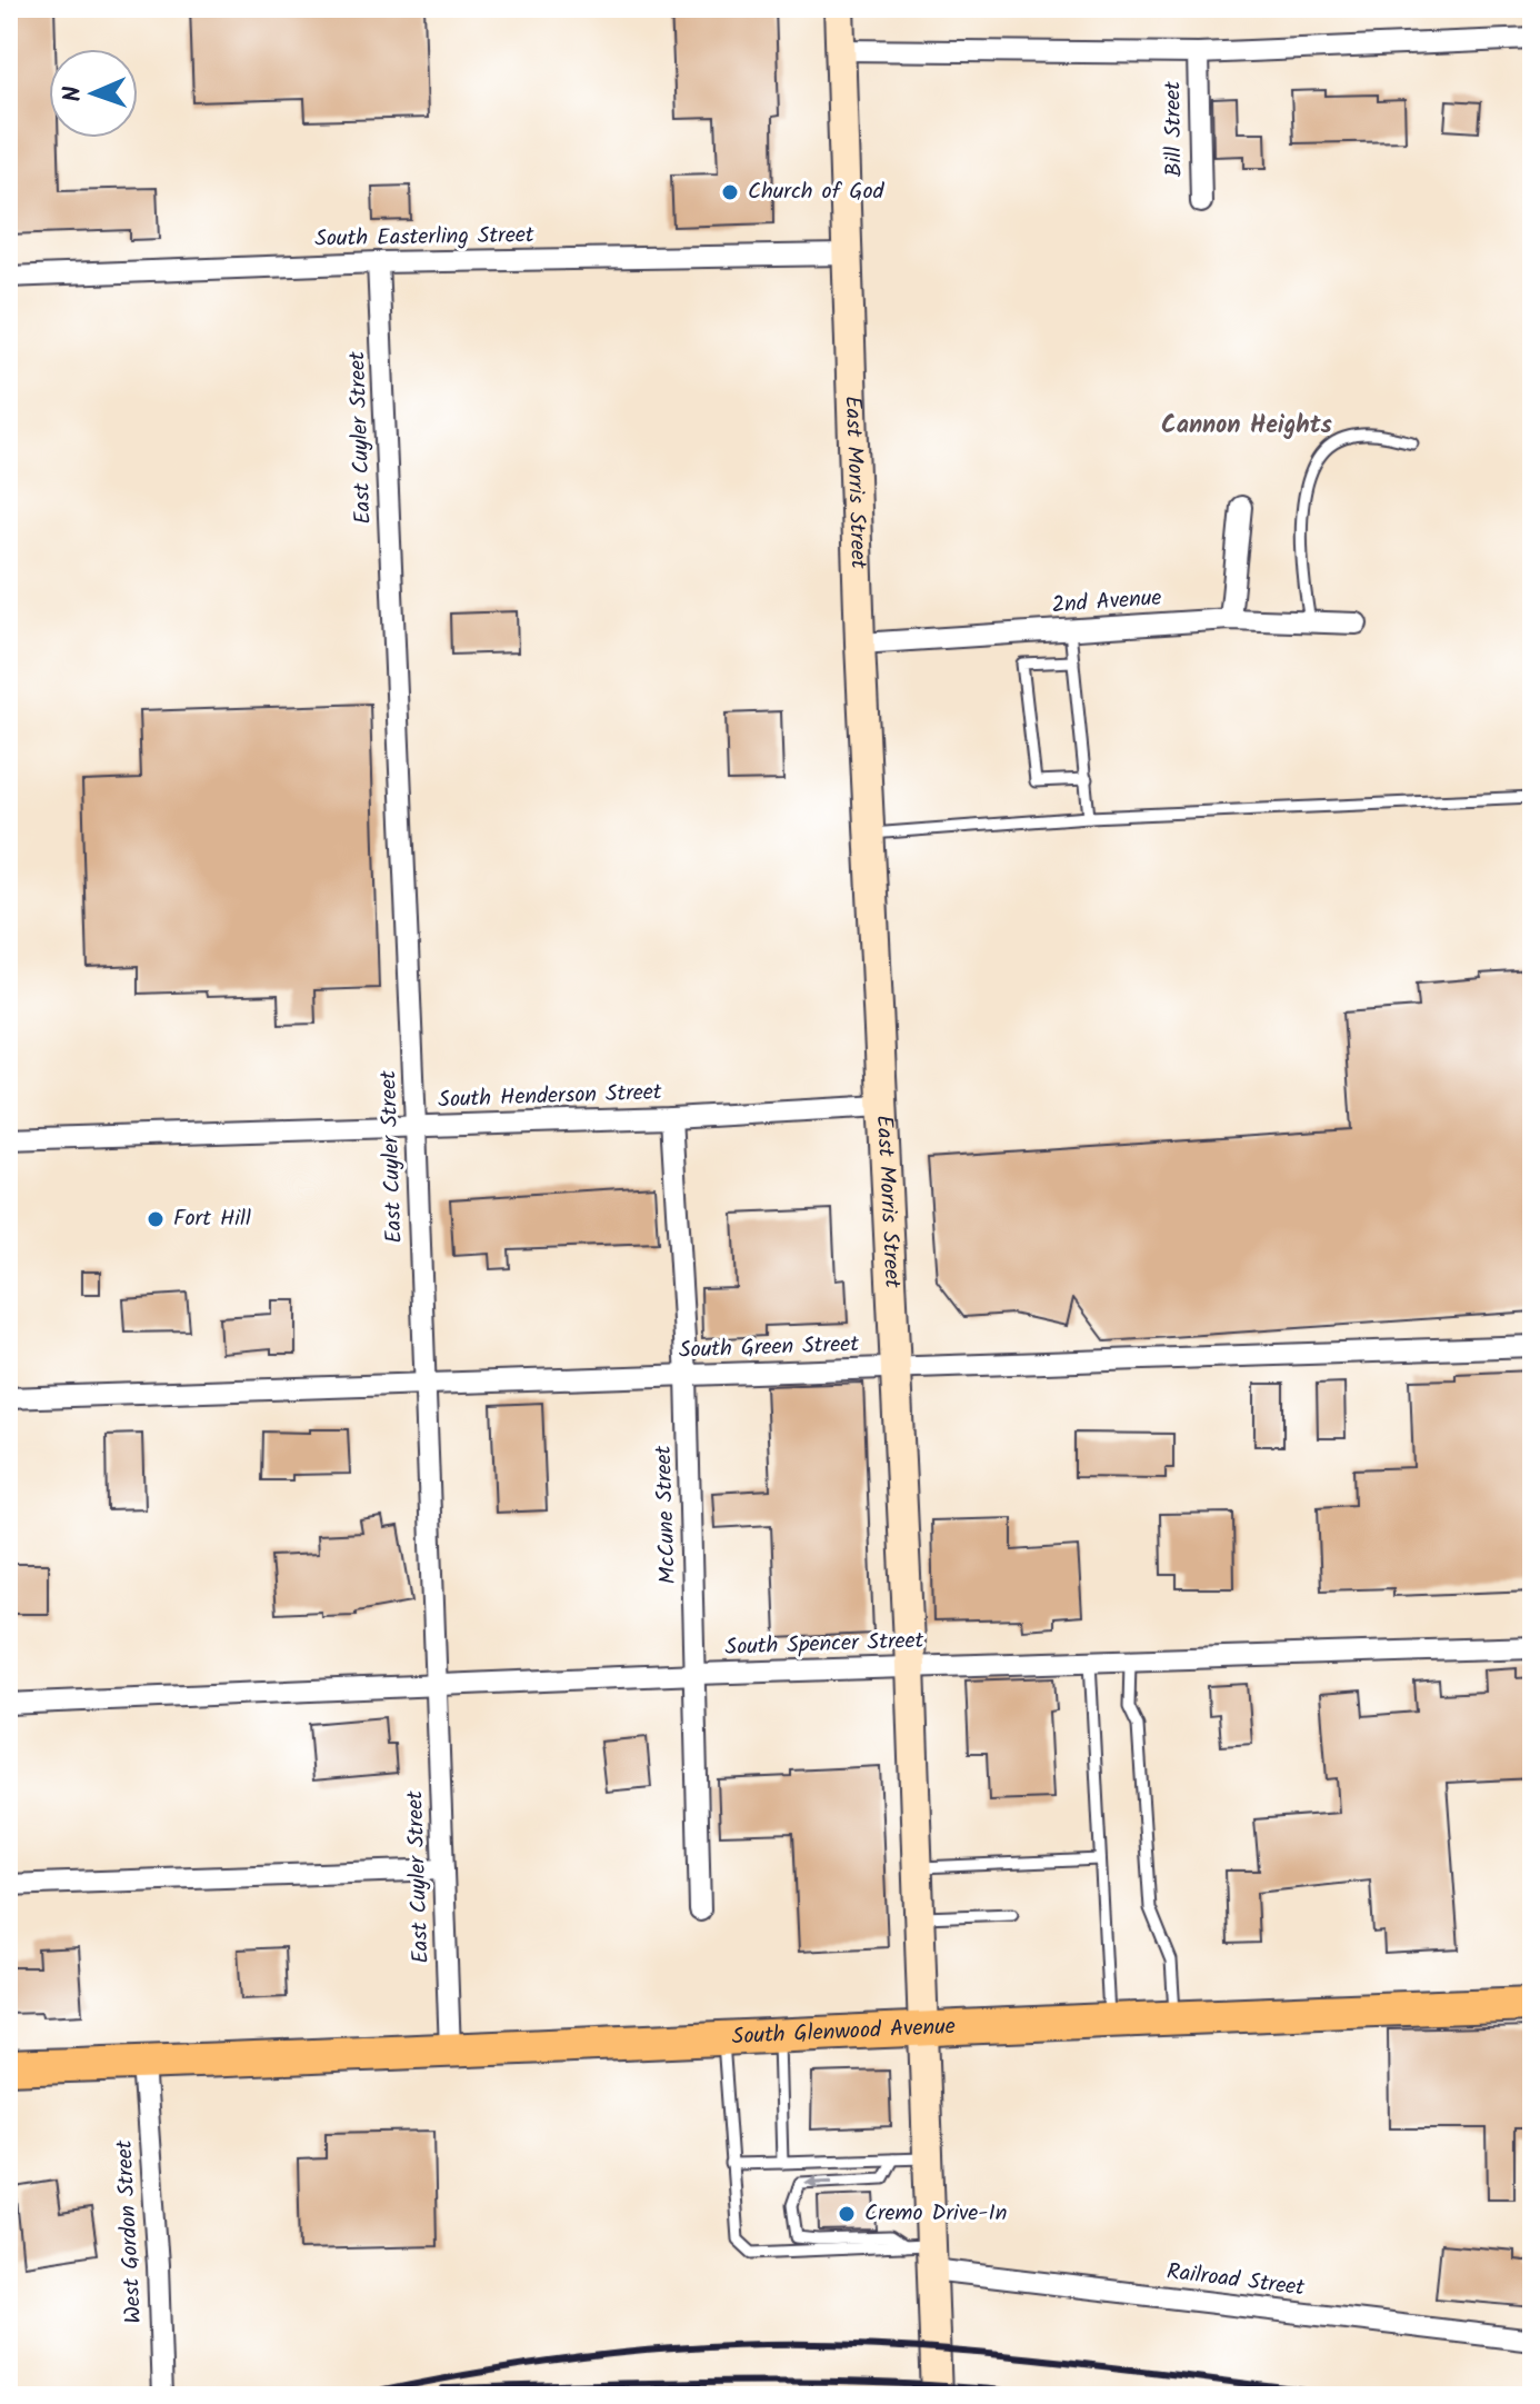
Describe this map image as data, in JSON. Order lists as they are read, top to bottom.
{
  "streets": {
    "main road": ["East Morris Street", "South Glenwood Avenue"],
    "street": [
      "Bill Street",
      "South Easterling Street",
      "East Cuyler Street",
      "2nd Avenue",
      "South Henderson Street",
      "South Green Street",
      "McCune Street",
      "South Spencer Street",
      "West Gordon Street",
      "Railroad Street"
    ]
  },
  "crossings": [
    ["South Easterling Street", "East Cuyler Street"],
    ["South Easterling Street", "East Morris Street"],
    ["East Cuyler Street", "South Henderson Street"],
    ["East Cuyler Street", "South Green Street"],
    ["East Cuyler Street", "South Spencer Street"],
    ["East Cuyler Street", "South Glenwood Avenue"],
    ["East Morris Street", "2nd Avenue"],
    ["East Morris Street", "South Henderson Street"],
    ["East Morris Street", "South Green Street"],
    ["East Morris Street", "South Spencer Street"],
    ["East Morris Street", "South Glenwood Avenue"],
    ["East Morris Street", "Railroad Street"],
    ["South Henderson Street", "McCune Street"],
    ["South Green Street", "McCune Street"],
    ["McCune Street", "South Spencer Street"],
    ["South Glenwood Avenue", "West Gordon Street"]
  ],
  "districts": ["Cannon Heights"],
  "places": ["Church of God", "Fort Hill", "Cremo Drive-In"],
  "north": "left"
}
